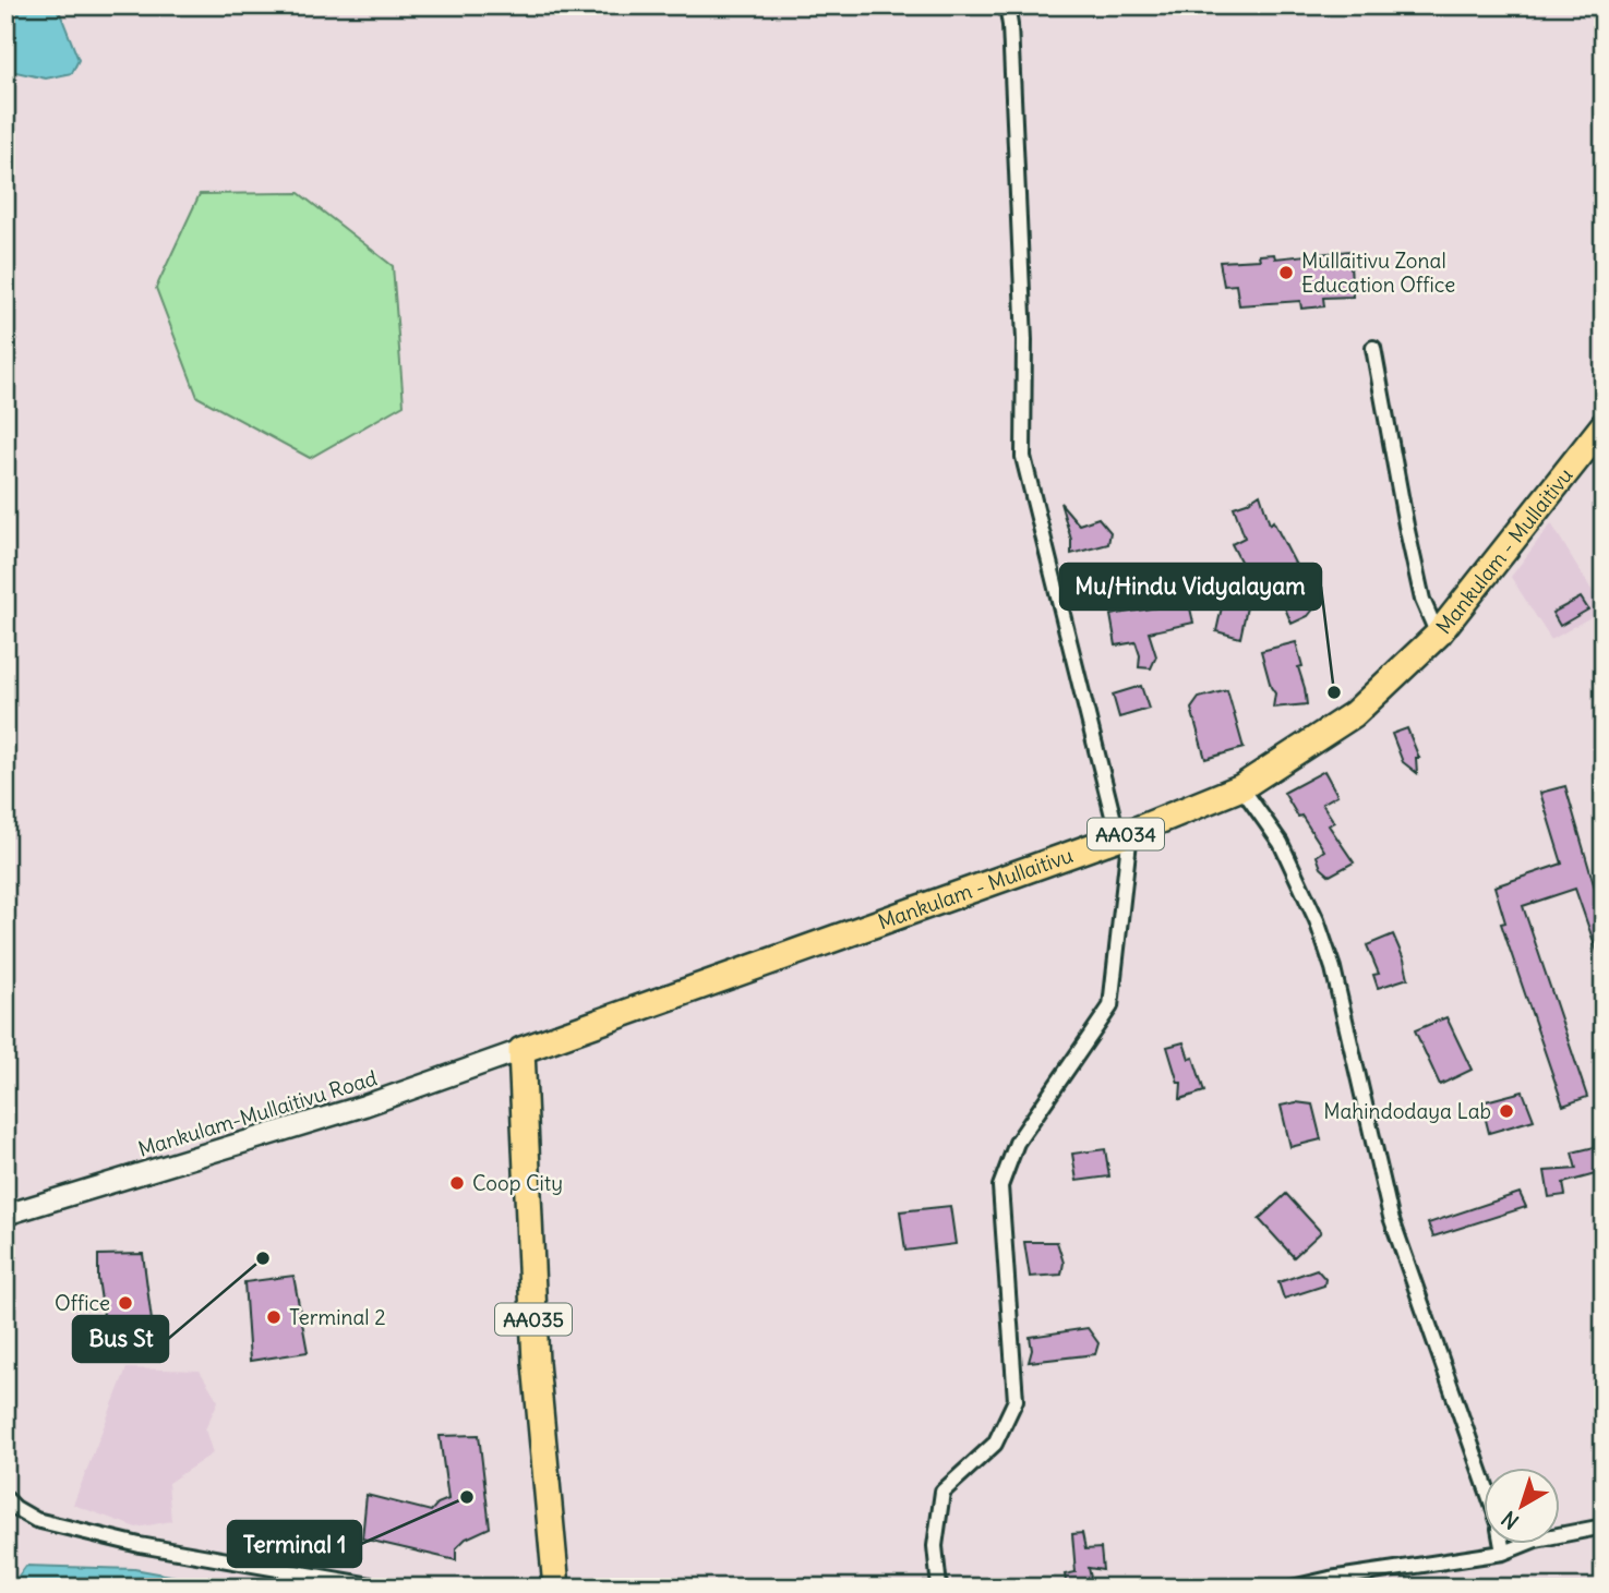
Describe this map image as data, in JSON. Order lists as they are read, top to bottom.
{
  "streets": {
    "highway": ["Mankulam - Mullaitivu", "AA034", "AA035"],
    "street": ["Mankulam-Mullaitivu Road"]
  },
  "crossings": [
    ["Mankulam - Mullaitivu", "Mankulam-Mullaitivu Road"],
    ["Mankulam - Mullaitivu", "AA035"],
    ["Mankulam-Mullaitivu Road", "AA035"]
  ],
  "places": [
    "Mullaitivu Zonal Education Office",
    "Mu/Hindu Vidyalayam",
    "Mahindodaya Lab",
    "Coop City",
    "Bus St",
    "Office",
    "Terminal 2",
    "Terminal 1"
  ],
  "north": "bottom left"
}
